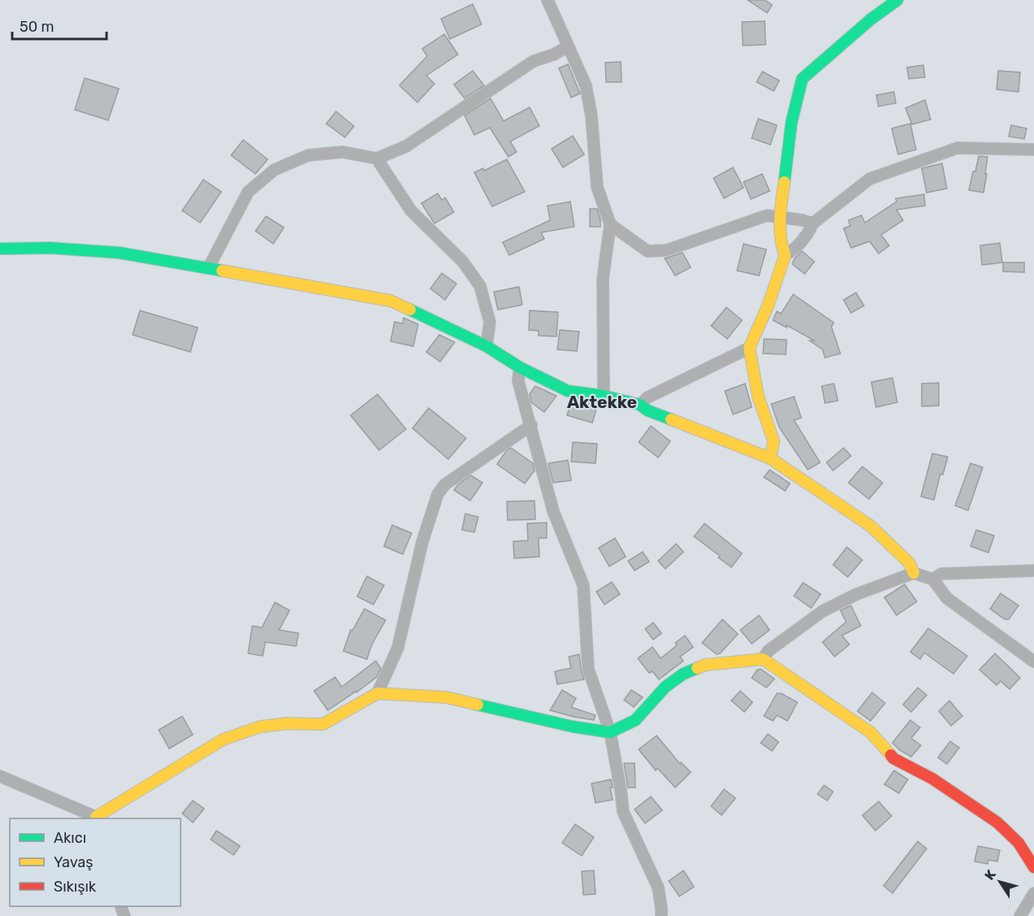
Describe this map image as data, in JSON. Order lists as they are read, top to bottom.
{
  "districts": ["Aktekke"],
  "legend": ["Akıcı", "Yavaş", "Sıkışık"],
  "scale_bar": "50 m",
  "north": "top left"
}
